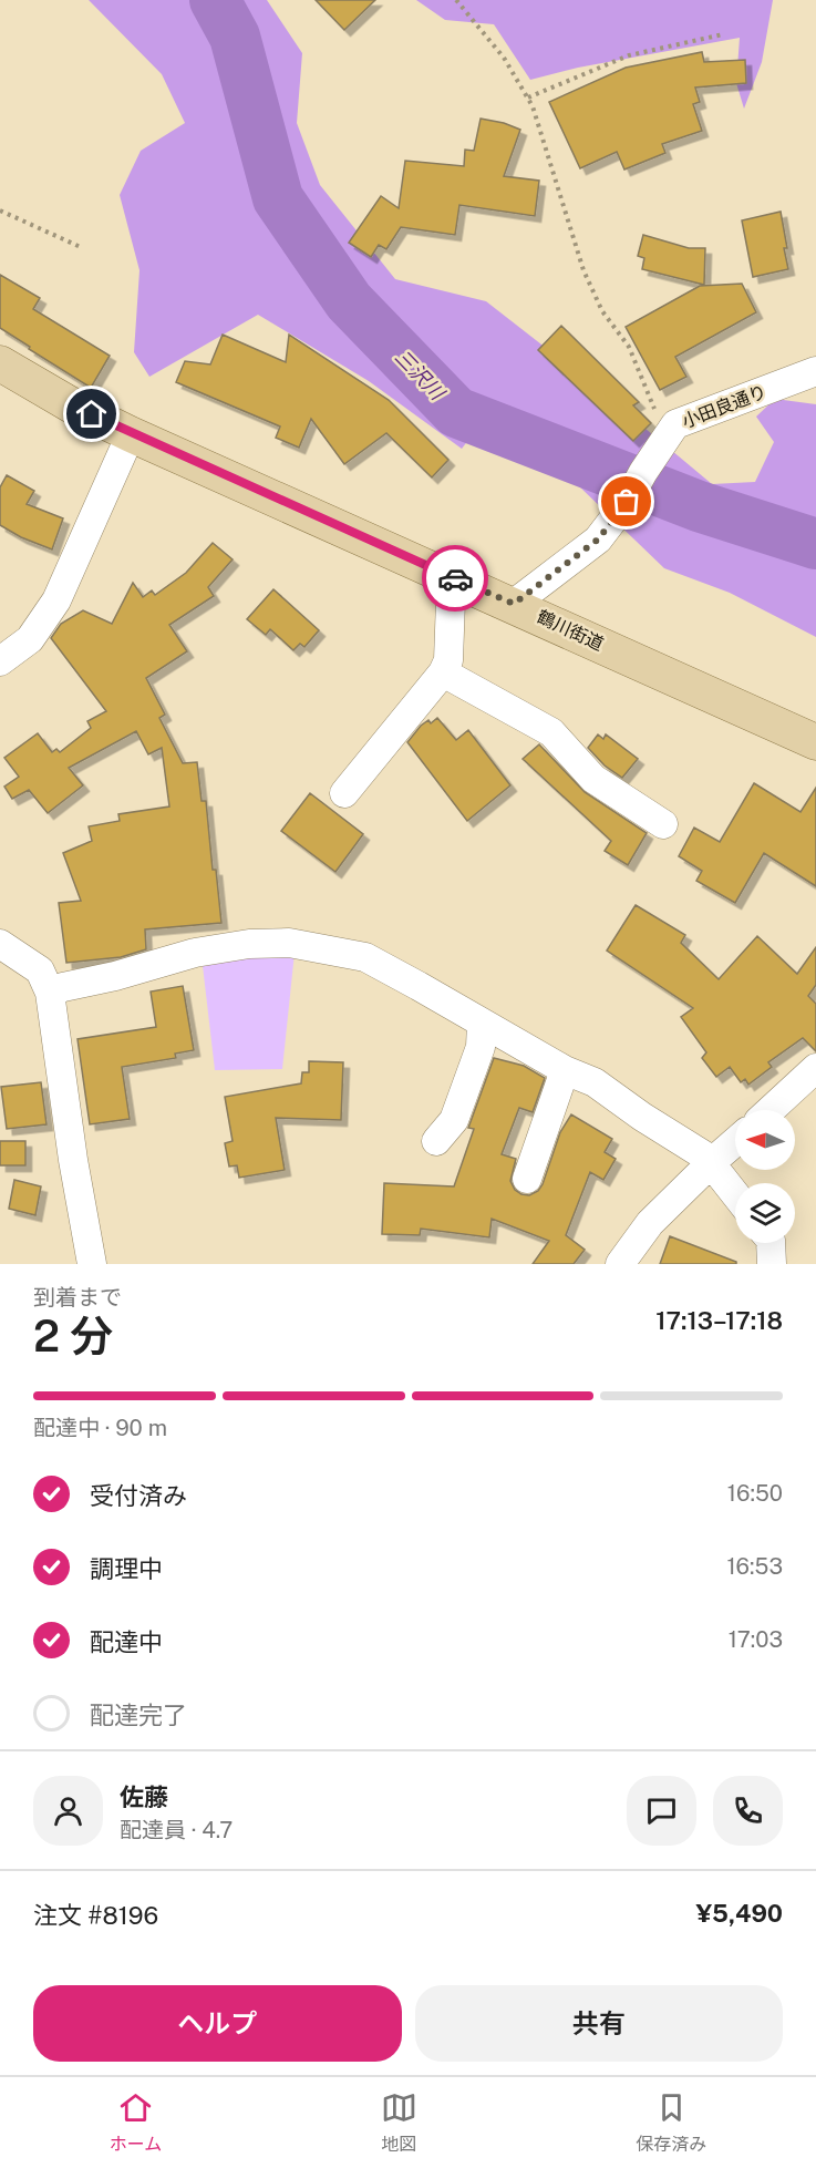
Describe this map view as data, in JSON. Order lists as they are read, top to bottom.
{
  "streets": {
    "main road": ["鶴川街道"],
    "street": ["小田良通り"]
  },
  "crossings": [
    ["小田良通り", "鶴川街道"]
  ],
  "water": ["三沢川"],
  "north": "left",
  "page": {
    "heading": ["2 分", "到着まで", "17:13–17:18"],
    "panel": [
      "佐藤",
      "配達員 · 4.7",
      "注文 #8196",
      "¥5,490"
    ],
    "bar": "配達中 · 90 m",
    "list": [
      ["受付済み", "16:50"],
      ["調理中", "16:53"],
      ["配達中", "17:03"],
      "配達完了"
    ],
    "buttons": ["ヘルプ", "共有"],
    "tabs": ["ホーム", "地図", "保存済み"]
  }
}
